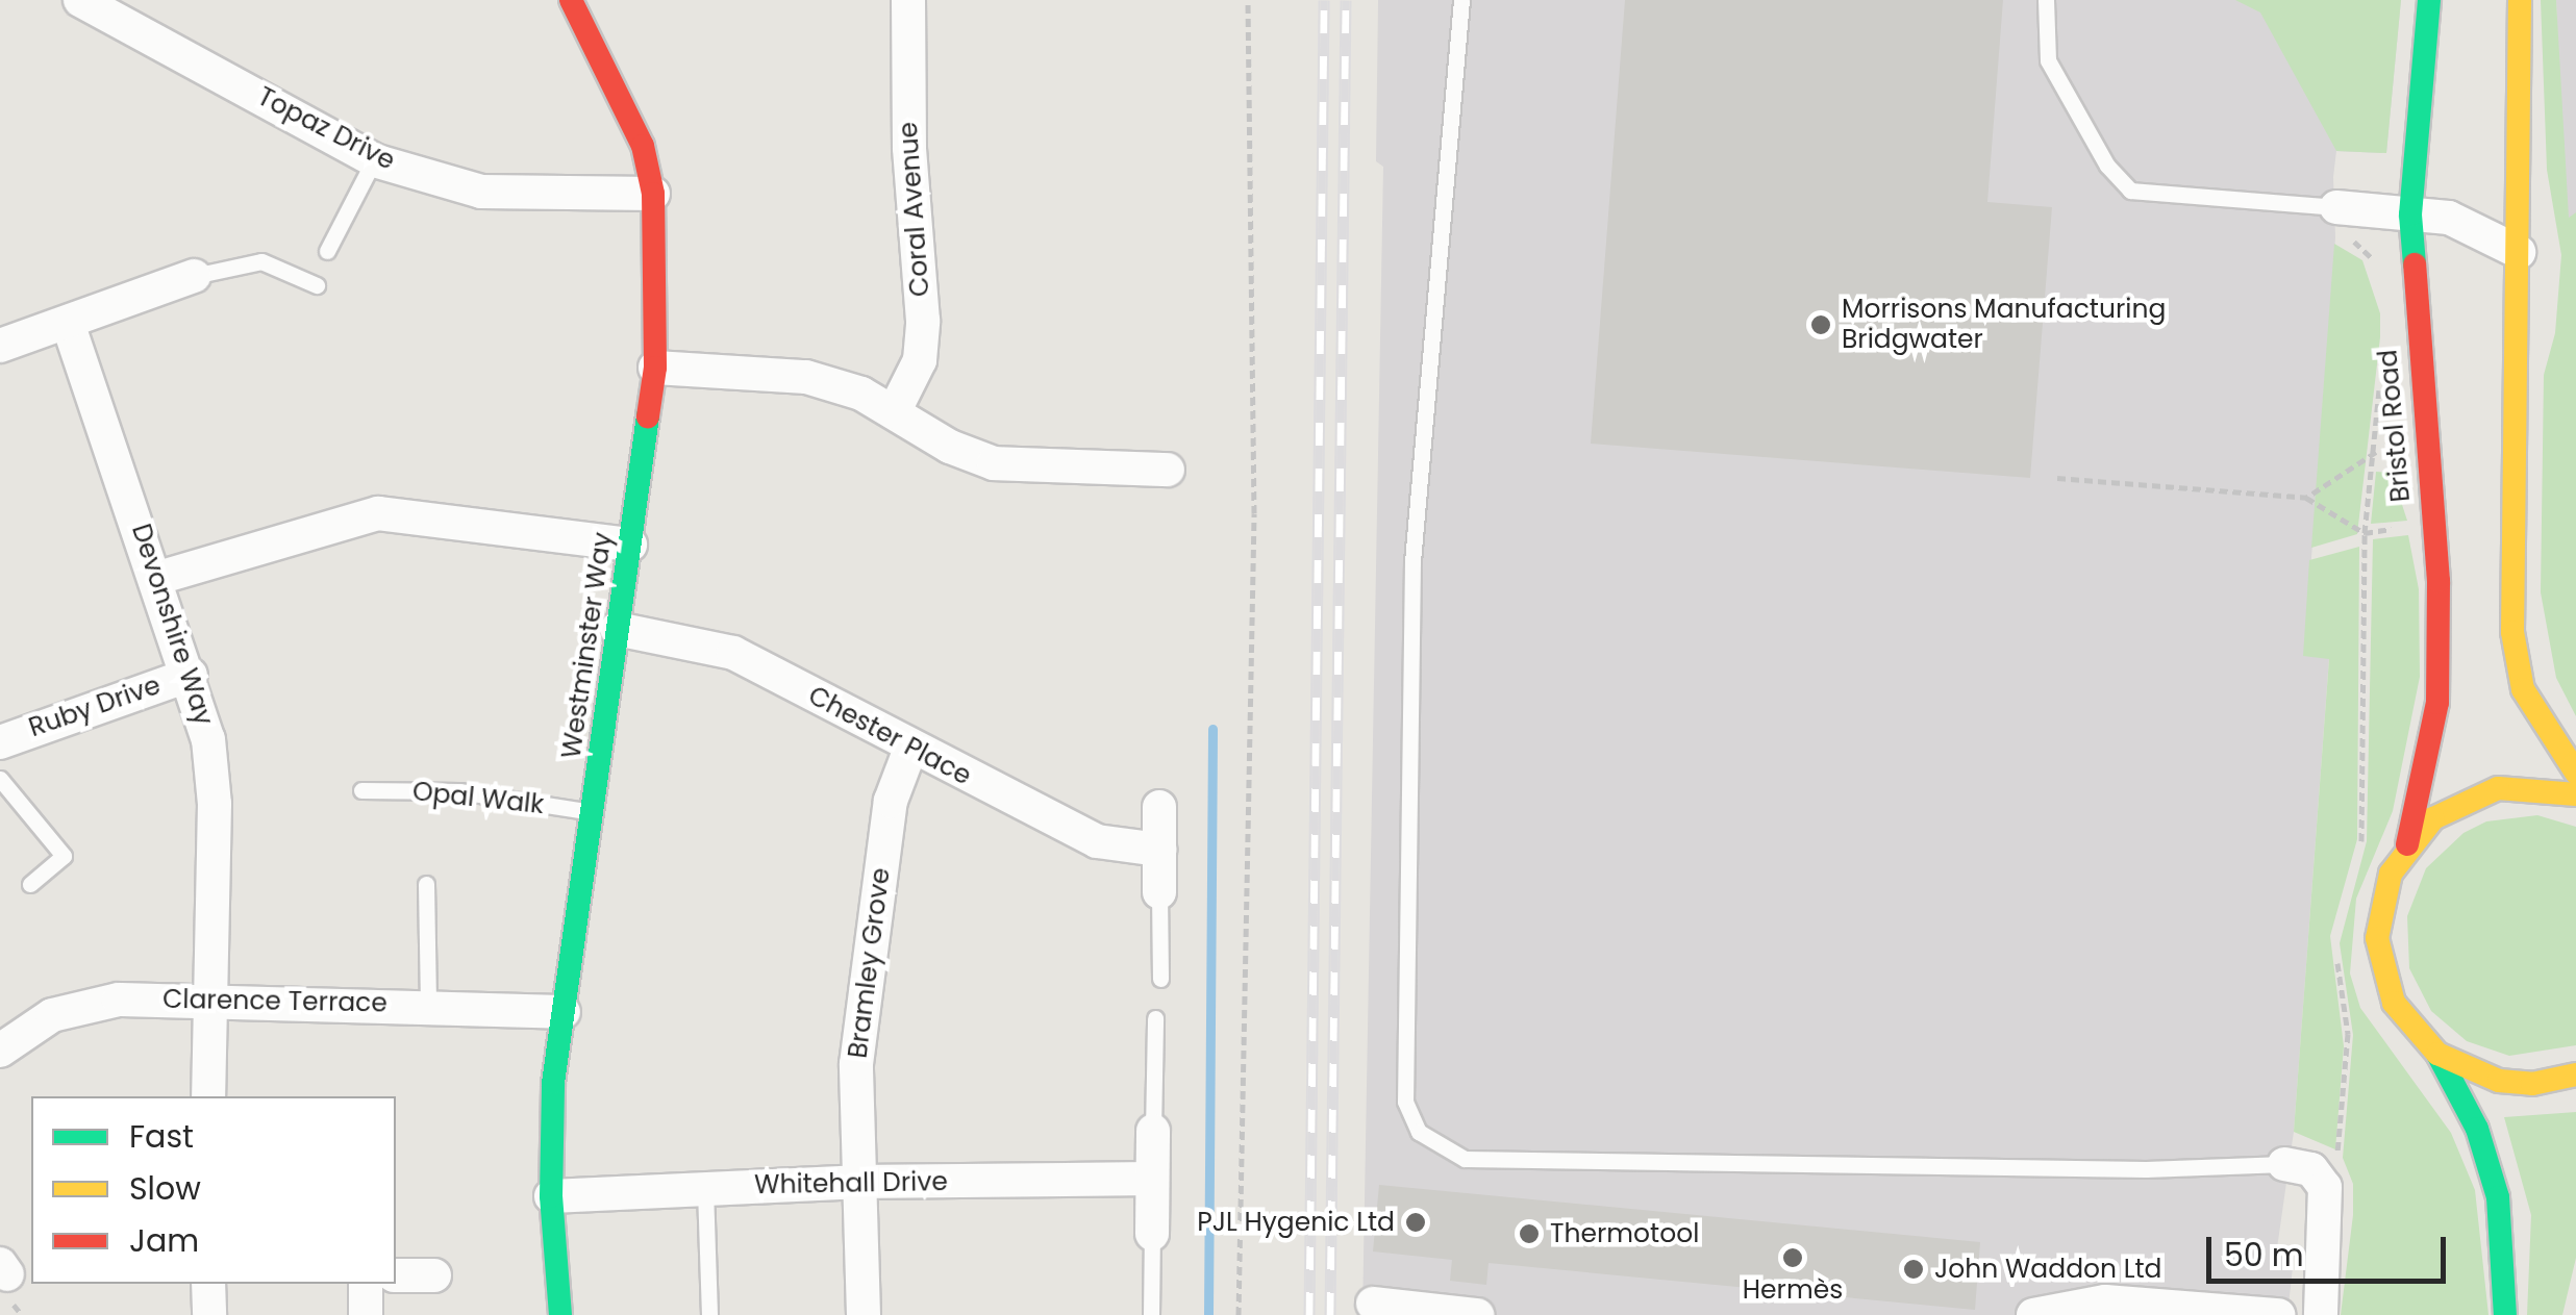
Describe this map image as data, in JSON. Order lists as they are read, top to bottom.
{
  "streets": {
    "main road": ["Bristol Road", "Westminster Way"],
    "street": [
      "Topaz Drive",
      "Coral Avenue",
      "Devonshire Way",
      "Ruby Drive",
      "Chester Place",
      "Bramley Grove",
      "Clarence Terrace",
      "Whitehall Drive"
    ],
    "lane": ["Opal Walk"]
  },
  "crossings": [
    ["Topaz Drive", "Westminster Way"],
    ["Devonshire Way", "Ruby Drive"],
    ["Devonshire Way", "Clarence Terrace"],
    ["Westminster Way", "Chester Place"],
    ["Westminster Way", "Opal Walk"],
    ["Westminster Way", "Clarence Terrace"],
    ["Westminster Way", "Whitehall Drive"],
    ["Chester Place", "Bramley Grove"],
    ["Bramley Grove", "Whitehall Drive"]
  ],
  "places": [
    "Morrisons Manufacturing Bridgwater",
    "PJL Hygenic Ltd",
    "Thermotool",
    "Hermès",
    "John Waddon Ltd"
  ],
  "legend": ["Fast", "Slow", "Jam"],
  "scale_bar": "50 m"
}
